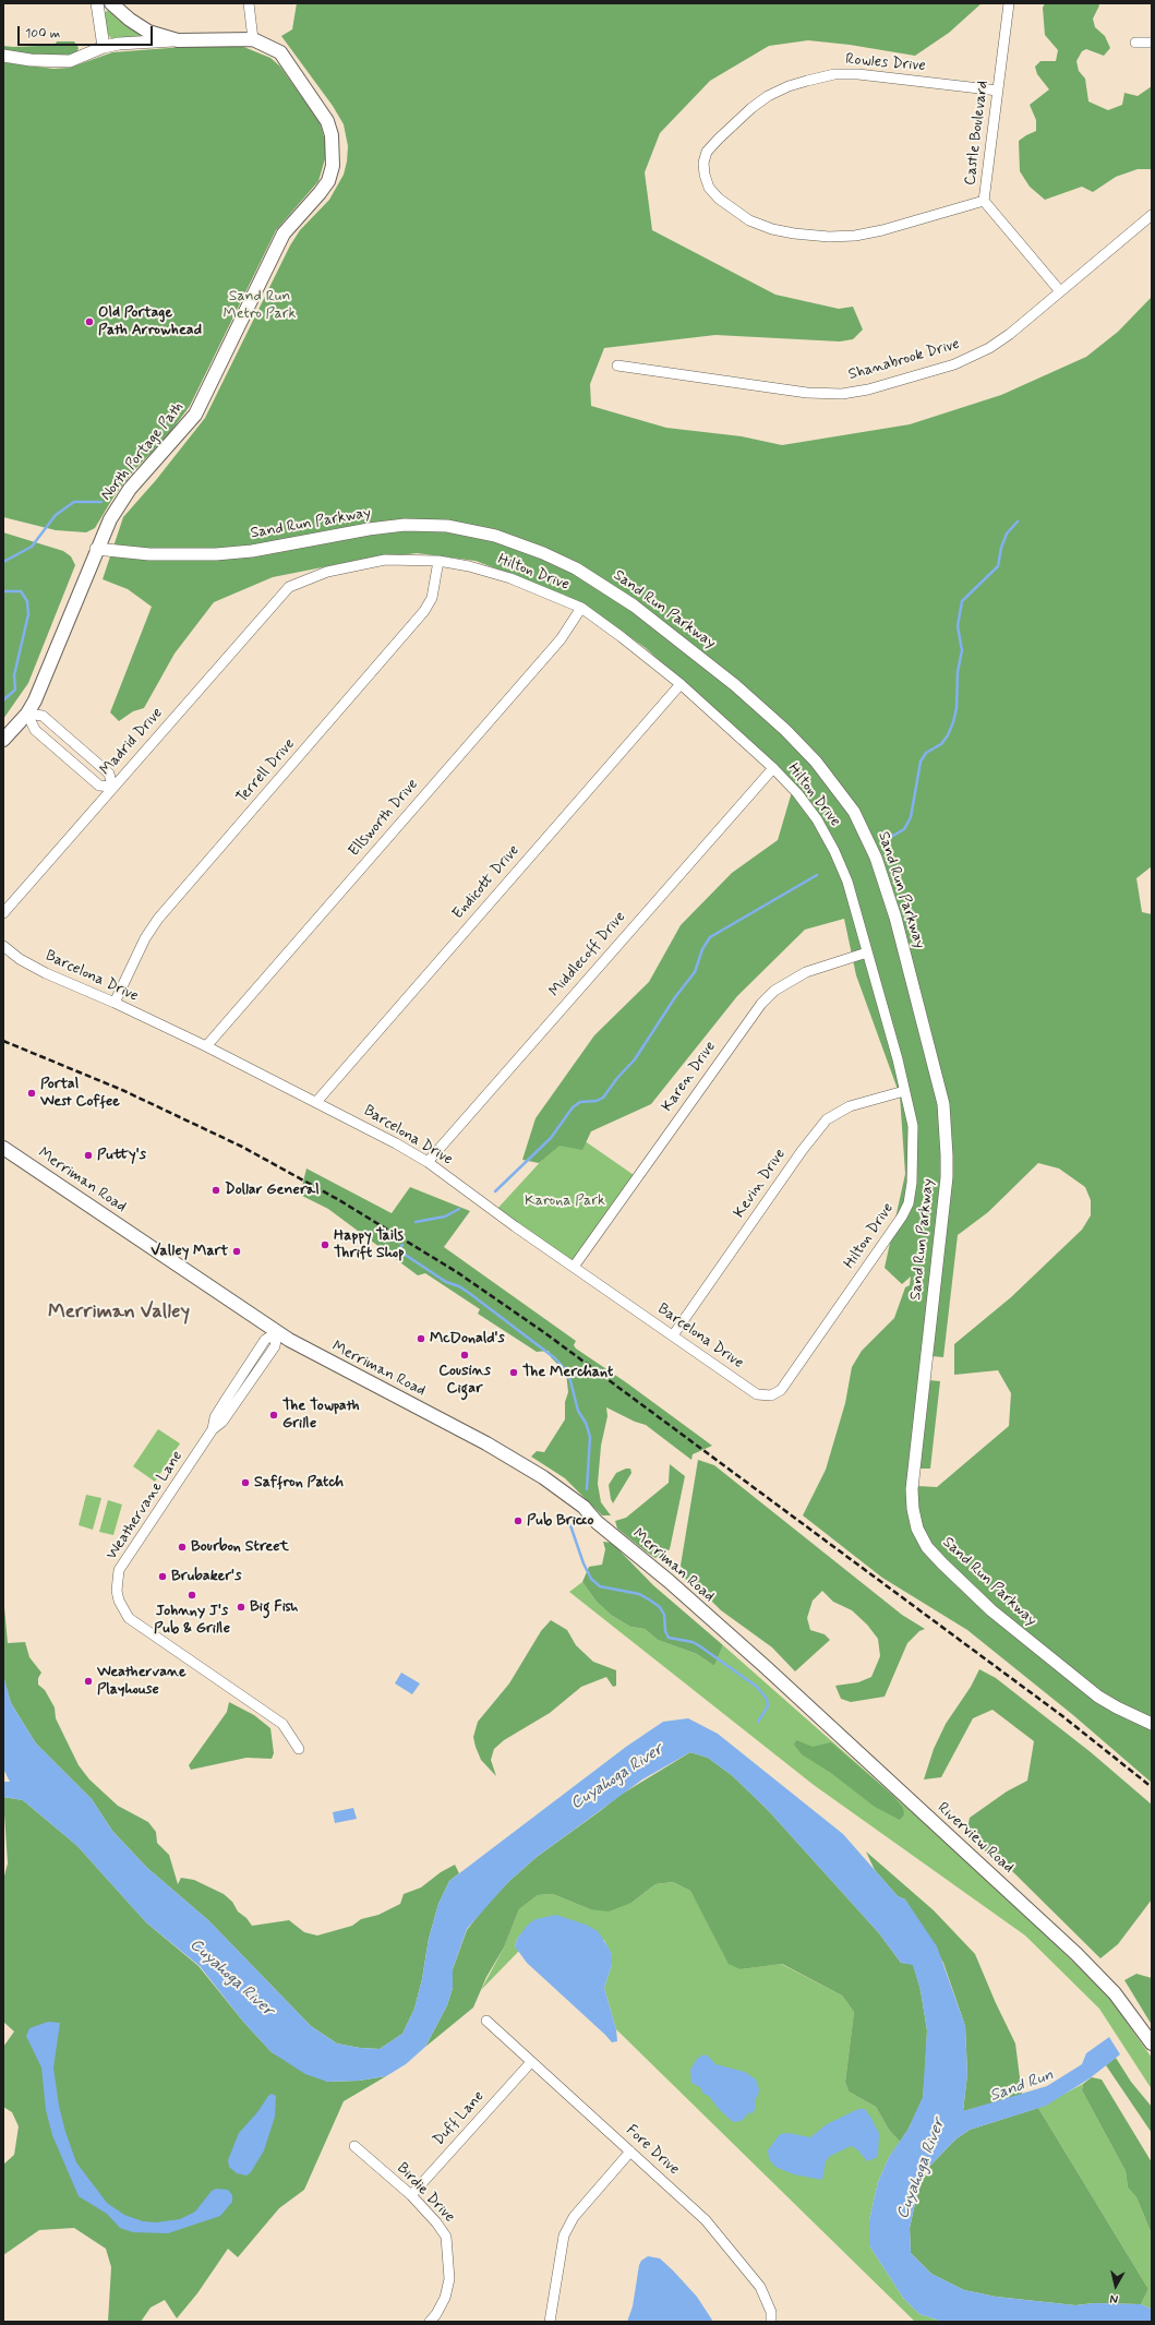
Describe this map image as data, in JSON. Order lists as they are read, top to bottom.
{
  "streets": {
    "main road": ["North Portage Path", "Merriman Road", "Riverview Road"],
    "street": [
      "Rowles Drive",
      "Castle Boulevard",
      "Shanabrook Drive",
      "Sand Run Parkway",
      "Hilton Drive",
      "Madrid Drive",
      "Terrell Drive",
      "Ellsworth Drive",
      "Endicott Drive",
      "Middlecoff Drive",
      "Barcelona Drive",
      "Karen Drive",
      "Kevin Drive",
      "Weathervane Lane",
      "Duff Lane",
      "Fore Drive",
      "Birdie Drive"
    ]
  },
  "crossings": [
    ["Rowles Drive", "Castle Boulevard"],
    ["Castle Boulevard", "Shanabrook Drive"],
    ["North Portage Path", "Sand Run Parkway"],
    ["Hilton Drive", "Madrid Drive"],
    ["Hilton Drive", "Terrell Drive"],
    ["Hilton Drive", "Ellsworth Drive"],
    ["Hilton Drive", "Endicott Drive"],
    ["Hilton Drive", "Middlecoff Drive"],
    ["Hilton Drive", "Barcelona Drive"],
    ["Hilton Drive", "Karen Drive"],
    ["Hilton Drive", "Kevin Drive"],
    ["Terrell Drive", "Barcelona Drive"],
    ["Ellsworth Drive", "Barcelona Drive"],
    ["Endicott Drive", "Barcelona Drive"],
    ["Middlecoff Drive", "Barcelona Drive"],
    ["Barcelona Drive", "Karen Drive"],
    ["Barcelona Drive", "Kevin Drive"],
    ["Merriman Road", "Weathervane Lane"],
    ["Merriman Road", "Riverview Road"],
    ["Duff Lane", "Fore Drive"],
    ["Duff Lane", "Birdie Drive"]
  ],
  "districts": ["Merriman Valley"],
  "water": ["Cuyahoga River", "Sand Run"],
  "parks": ["Sand Run Metro Park", "Karona Park"],
  "places": [
    "Old Portage Path Arrowhead",
    "Portal West Coffee",
    "Putty's",
    "Dollar General",
    "Happy Tails Thrift Shop",
    "Valley Mart",
    "McDonald's",
    "Cousins Cigar",
    "The Merchant",
    "The Towpath Grille",
    "Saffron Patch",
    "Pub Bricco",
    "Bourbon Street",
    "Brubaker's",
    "Johnny J's Pub & Grille",
    "Big Fish",
    "Weathervane Playhouse"
  ],
  "scale_bar": "100 m",
  "north": "bottom"
}
